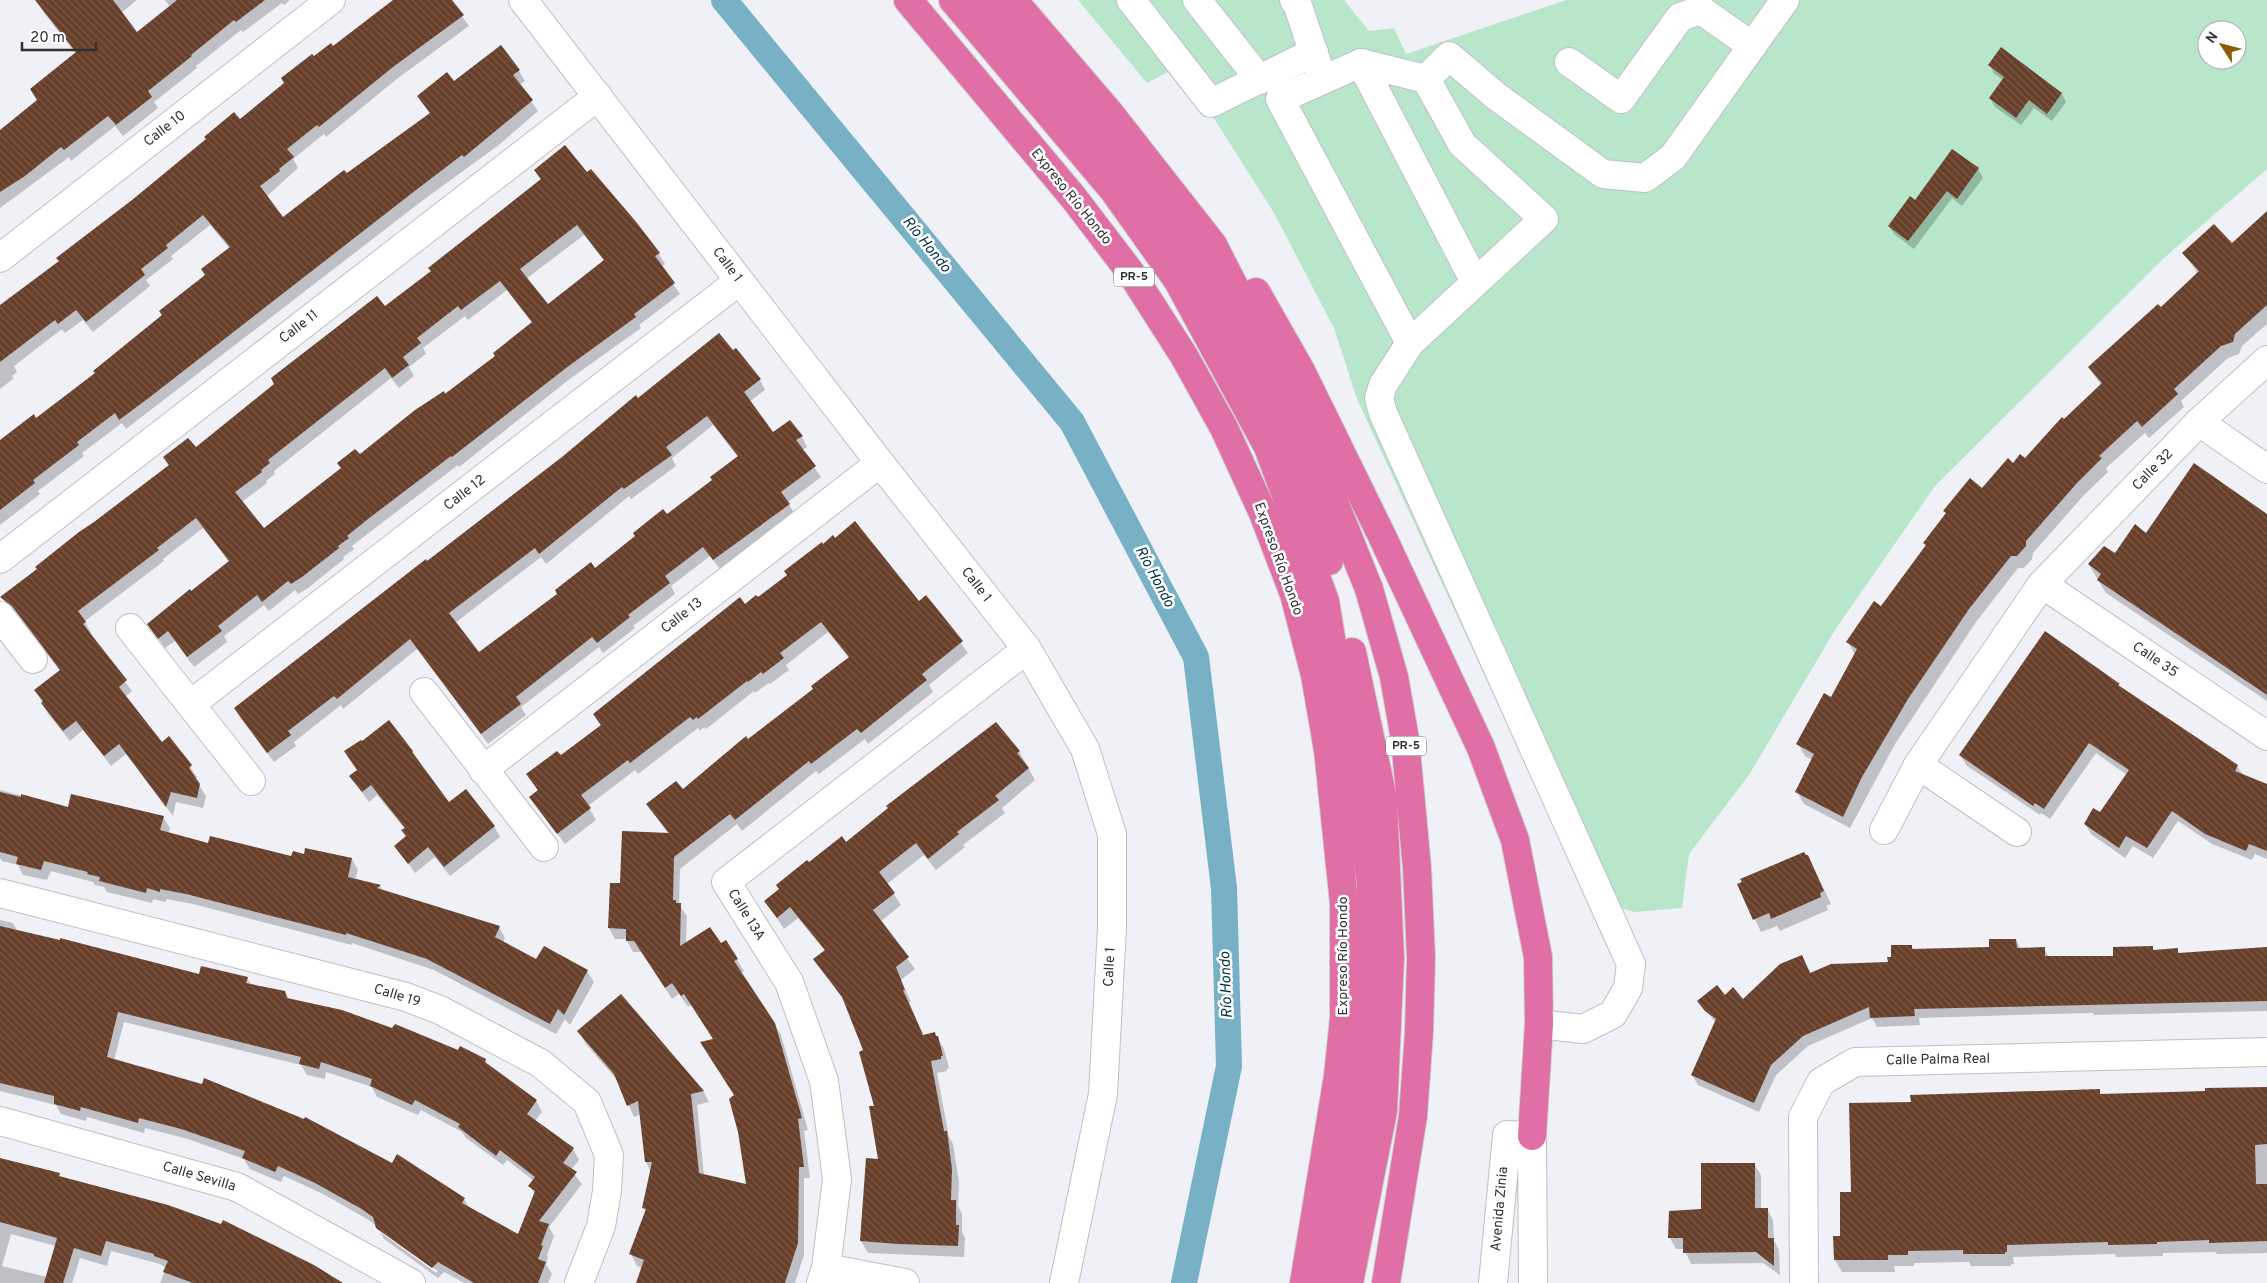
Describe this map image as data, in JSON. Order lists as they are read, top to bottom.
{
  "streets": {
    "highway": ["Expreso Río Hondo", "PR-5"],
    "street": [
      "Calle 10",
      "Calle 1",
      "Calle 11",
      "Calle 32",
      "Calle 12",
      "Calle 13",
      "Calle 35",
      "Calle 13A",
      "Calle 19",
      "Calle Palma Real",
      "Calle Sevilla",
      "Avenida Zinia"
    ]
  },
  "crossings": [
    ["Calle 1", "Calle 11"],
    ["Calle 1", "Calle 12"],
    ["Calle 1", "Calle 13"],
    ["Calle 1", "Calle 13A"],
    ["Calle 32", "Calle 35"]
  ],
  "water": ["Río Hondo"],
  "scale_bar": "20 m",
  "north": "top left"
}
